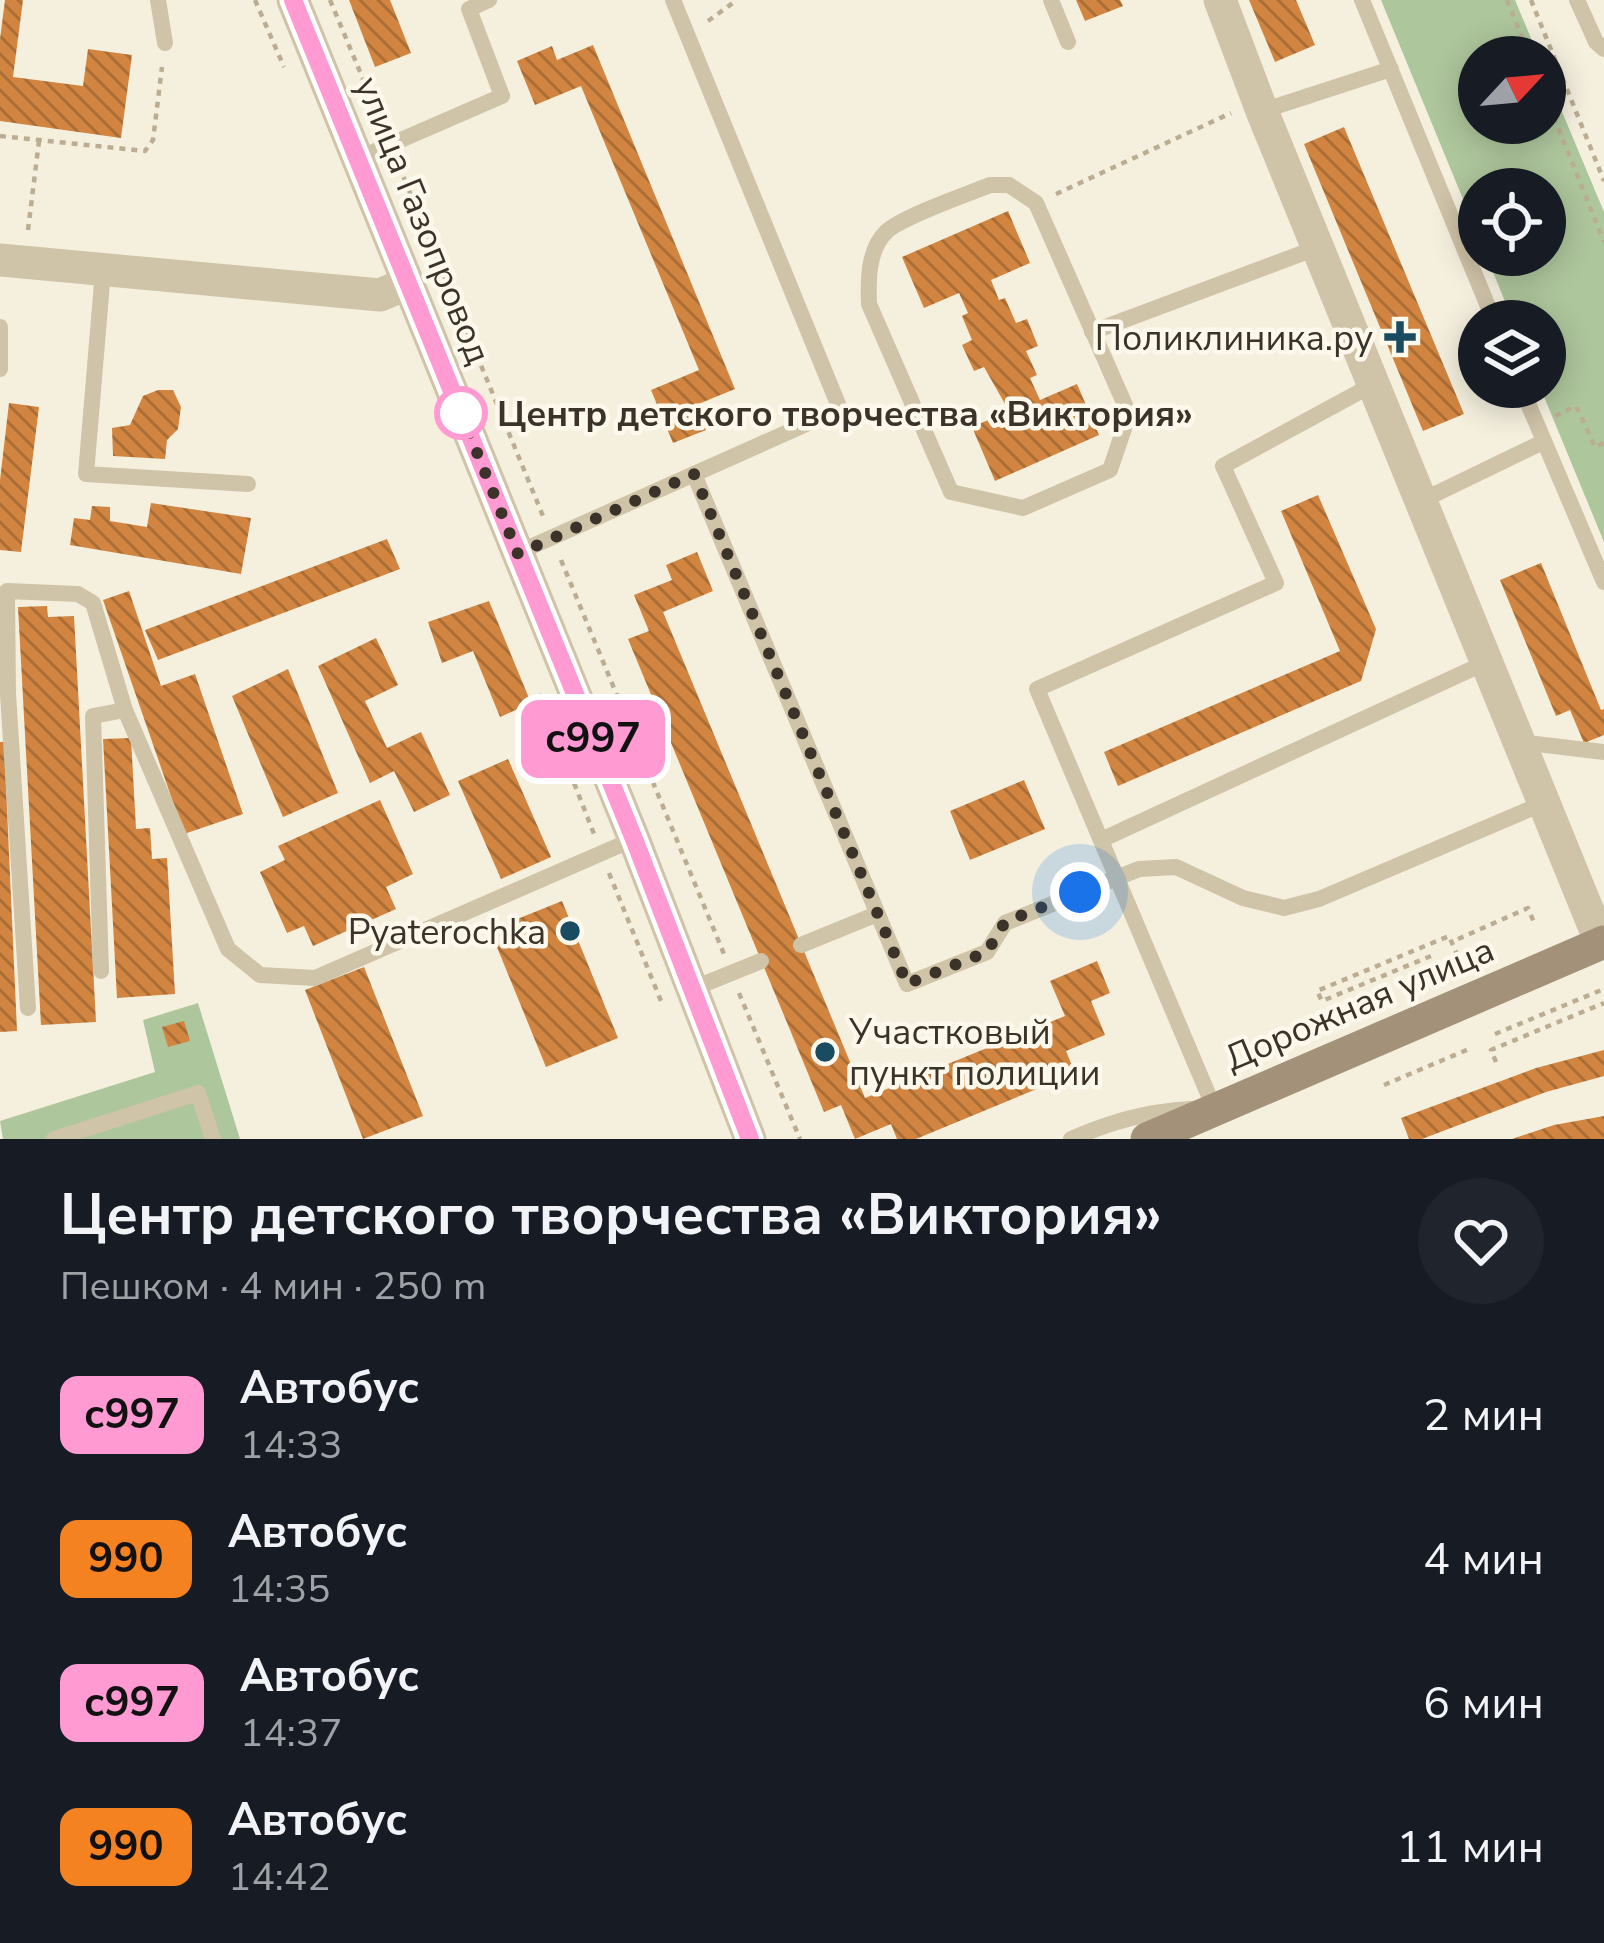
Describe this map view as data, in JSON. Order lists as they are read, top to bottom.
{
  "streets": {
    "main road": ["Дорожная улица"],
    "street": ["улица Газопровод"]
  },
  "places": {
    "health": ["Поликлиника.ру"],
    "other": ["Центр детского творчества «Виктория»", "Pyaterochka", "Участковый пункт полиции"]
  },
  "lines": ["bus line с997"],
  "north": "top right",
  "page": {
    "on_map": "с997",
    "heading": ["Центр детского творчества «Виктория»", "Пешком · 4 мин · 250 m"],
    "list": [
      {
        "mark": "с997",
        "name": "Автобус",
        "note": "14:33",
        "value": "2 мин"
      },
      {
        "mark": "990",
        "name": "Автобус",
        "note": "14:35",
        "value": "4 мин"
      },
      {
        "mark": "с997",
        "name": "Автобус",
        "note": "14:37",
        "value": "6 мин"
      },
      {
        "mark": "990",
        "name": "Автобус",
        "note": "14:42",
        "value": "11 мин"
      }
    ]
  }
}
